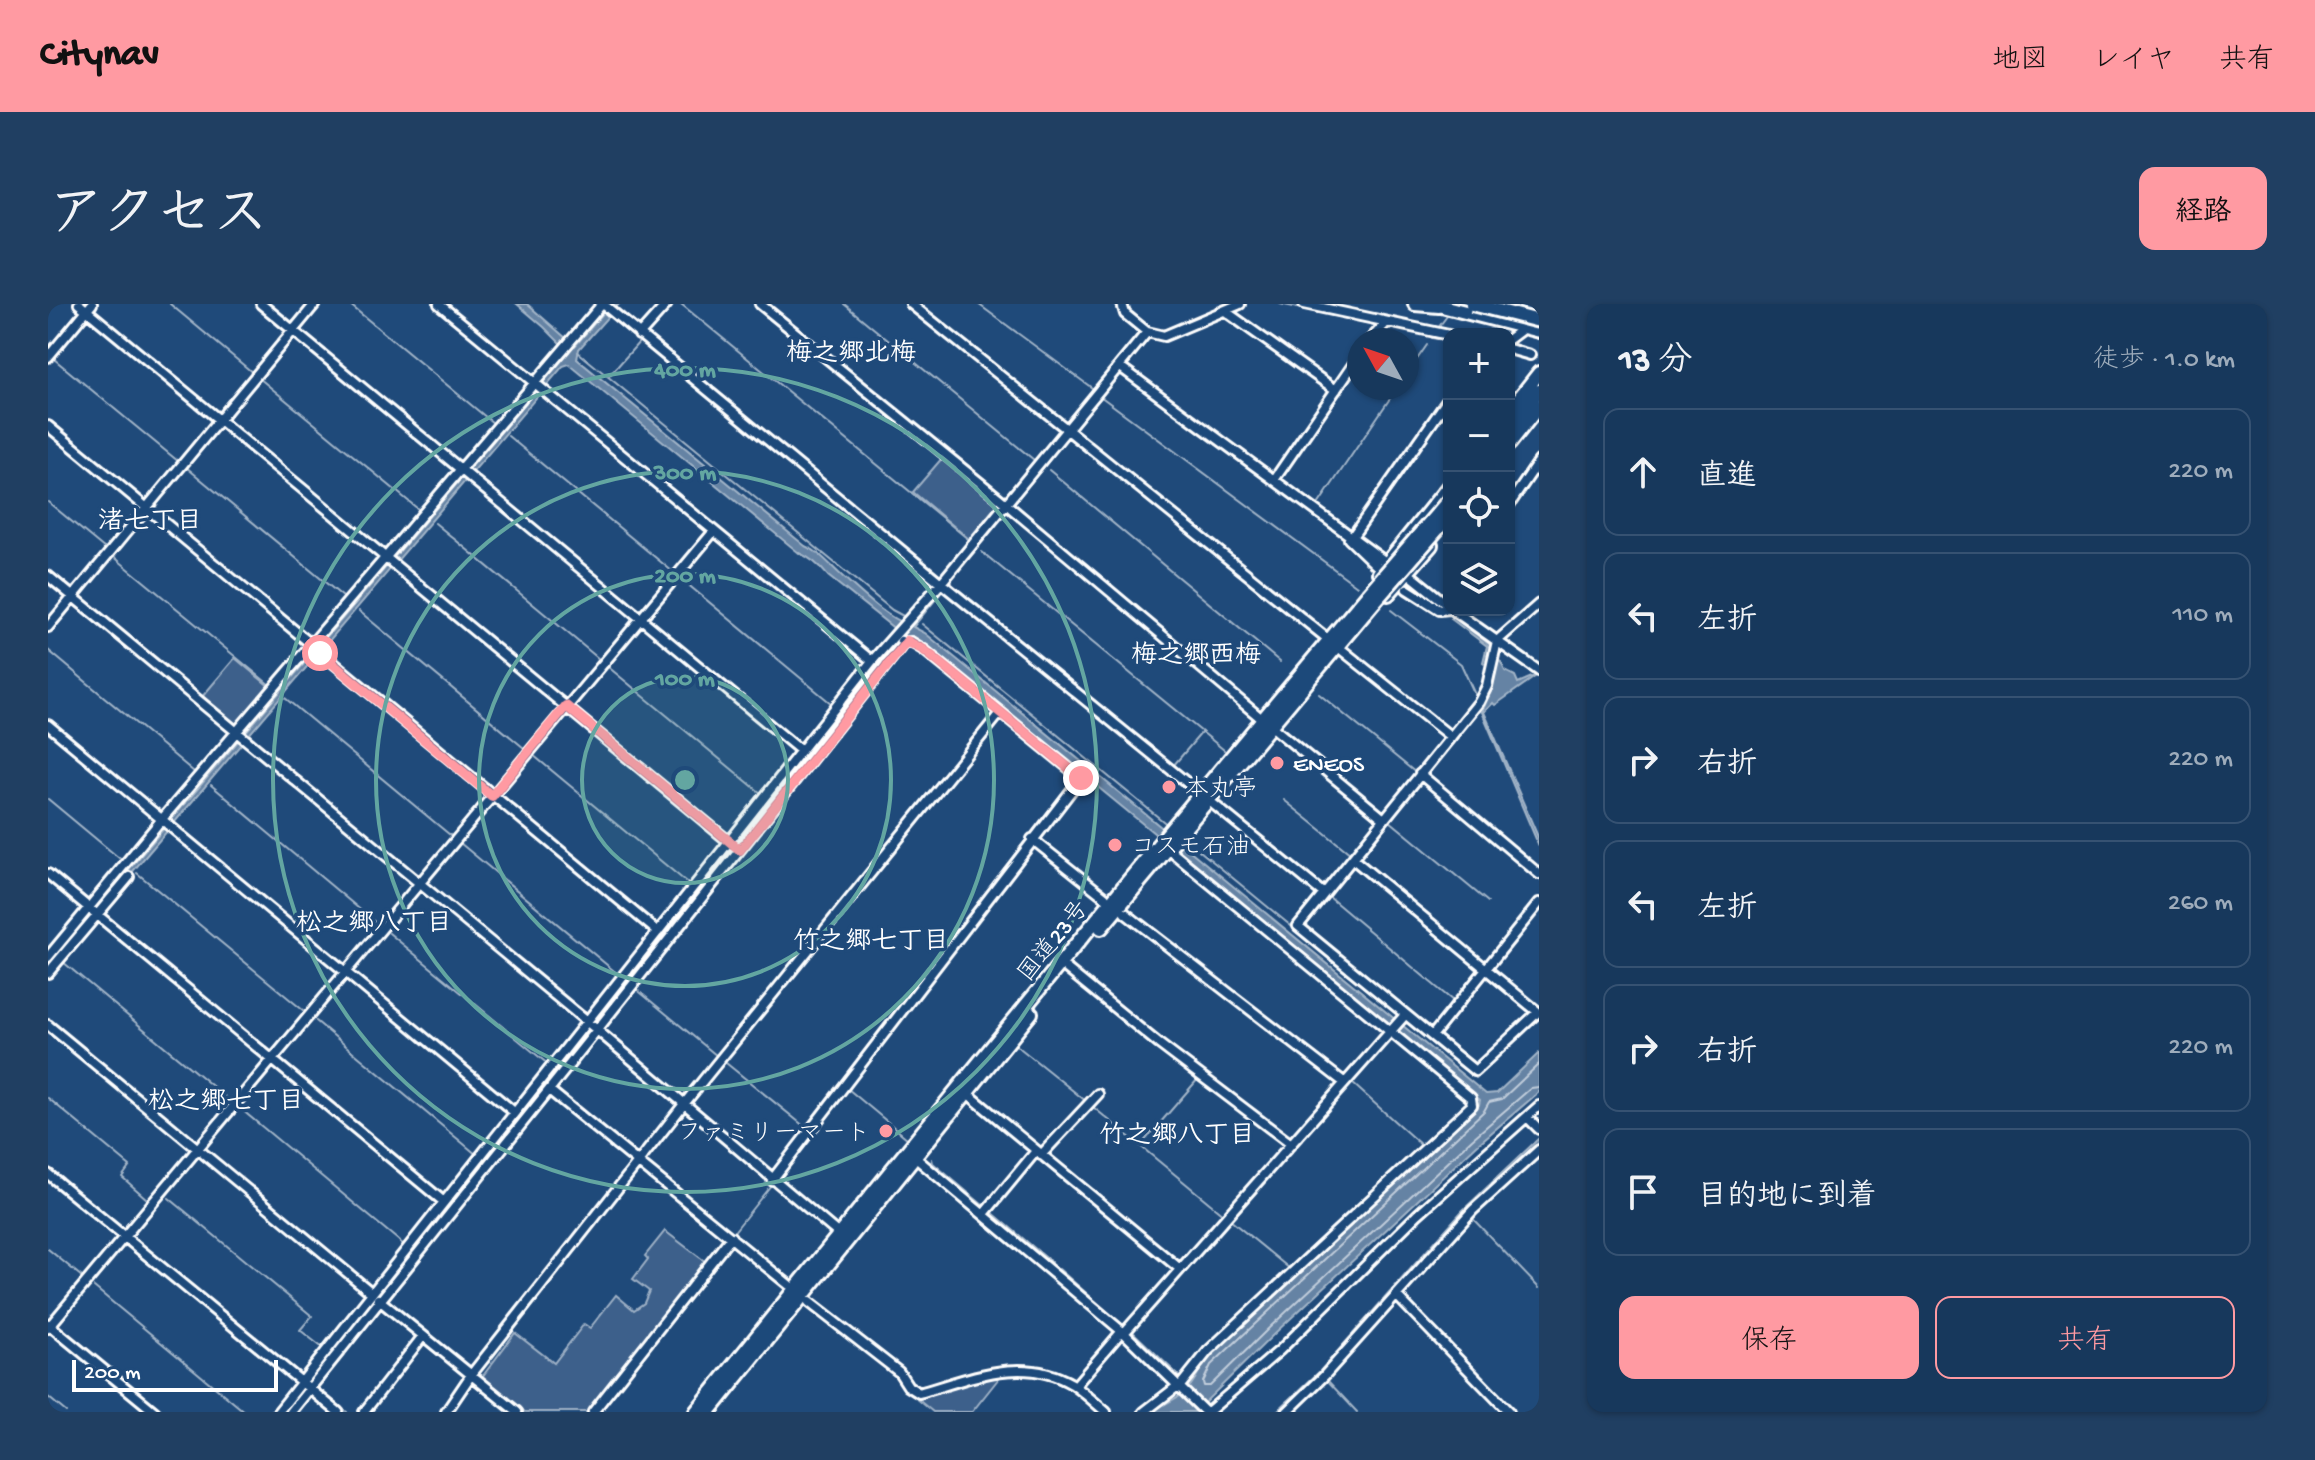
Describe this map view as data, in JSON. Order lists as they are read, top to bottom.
{
  "streets": {
    "highway": ["国道23号"]
  },
  "districts": [
    "梅之郷北梅",
    "渚七丁目",
    "梅之郷西梅",
    "松之郷八丁目",
    "竹之郷七丁目",
    "松之郷七丁目",
    "竹之郷八丁目"
  ],
  "places": [
    "ENEOS",
    "本丸亭",
    "コスモ石油",
    "ファミリーマート"
  ],
  "scale_bar": "200 m",
  "north": "top left",
  "page": {
    "header": "Citynav",
    "nav": ["地図", "レイヤ", "共有"],
    "title": "アクセス",
    "buttons": [
      "経路",
      ["保存", "共有"]
    ],
    "heading": ["13 分", "徒歩 · 1.0 km"],
    "map_buttons": ["+", "−"],
    "list": [
      ["直進", "220 m"],
      ["左折", "110 m"],
      ["右折", "220 m"],
      ["左折", "260 m"],
      ["右折", "220 m"],
      "目的地に到着"
    ],
    "scale": "200 m"
  },
  "rings": [
    "400 m",
    "300 m",
    "200 m",
    "100 m"
  ]
}
